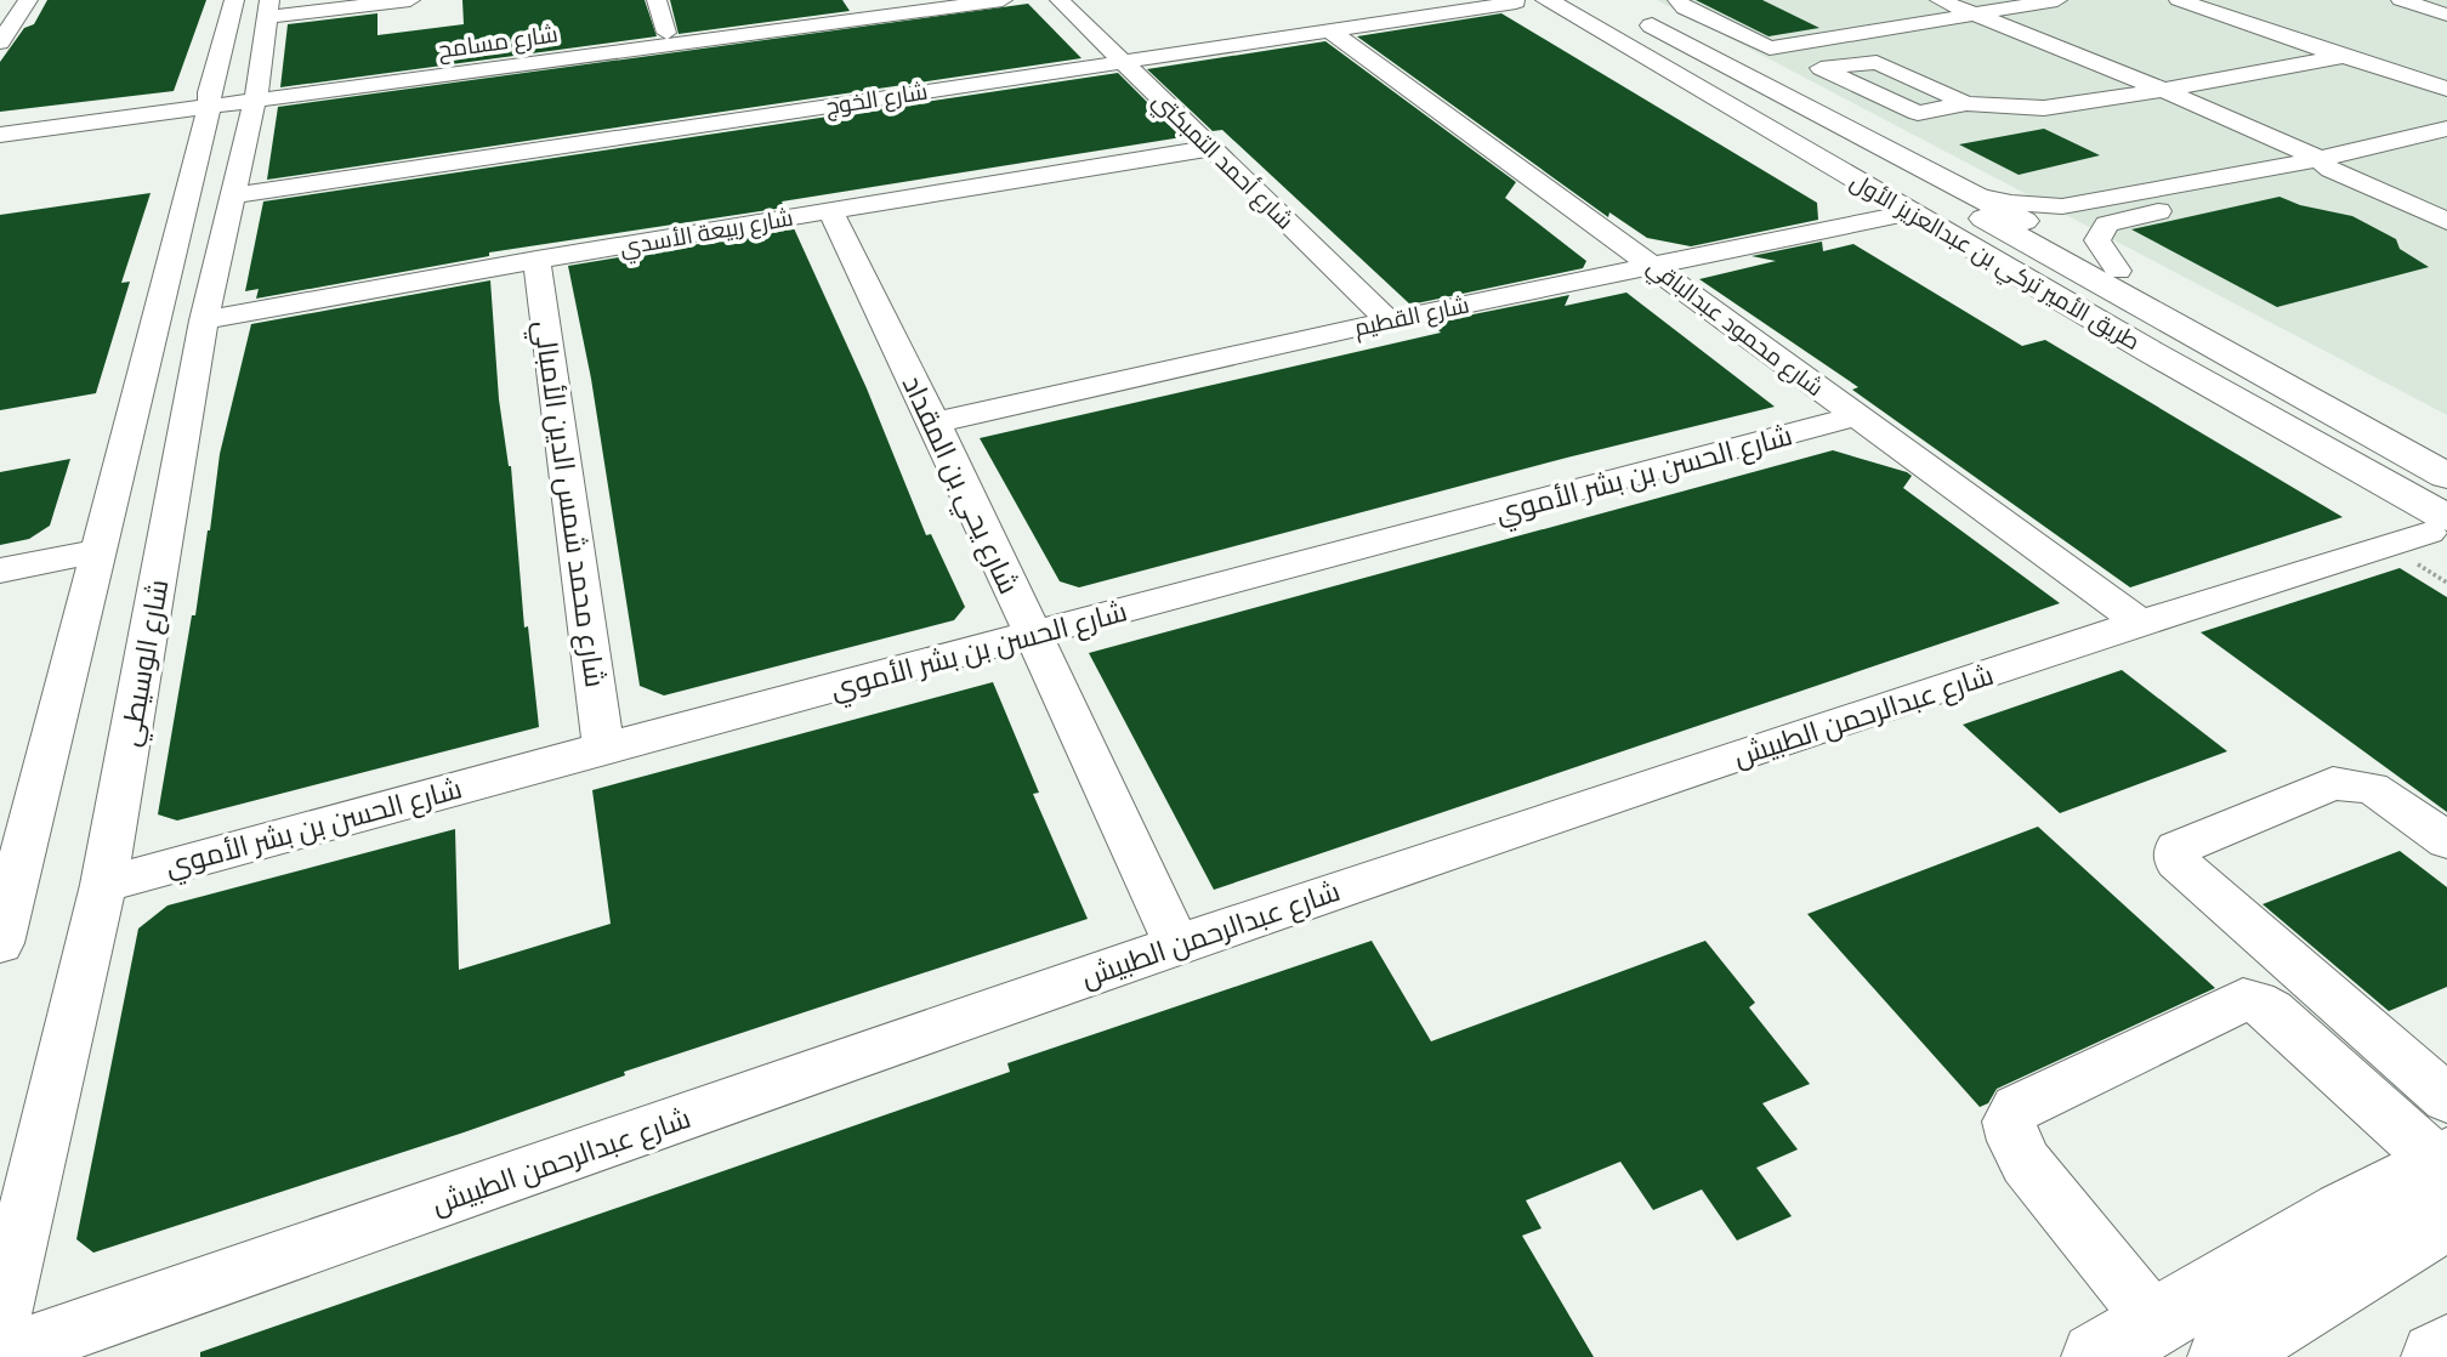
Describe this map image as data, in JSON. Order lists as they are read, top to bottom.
{
  "streets": {
    "main road": ["طريق الأمير تركي بن عبدالعزيز الأول"],
    "street": [
      "شارع مسامح",
      "شارع الخوج",
      "شارع أحمد التمبكتي",
      "شارع ربيعة الأسدي",
      "شارع القطيم",
      "شارع محمود عبدالباقي",
      "شارع الحسن بن بشر الأموي",
      "شارع يحي بن المقداد",
      "شارع محمد شمس الدين الأمبالي",
      "شارع الوسيطي",
      "شارع عبدالرحمن الطبيش"
    ]
  },
  "crossings": [
    ["شارع مسامح", "شارع الوسيطي"],
    ["شارع الخوج", "شارع أحمد التمبكتي"],
    ["شارع الخوج", "شارع محمود عبدالباقي"],
    ["شارع الخوج", "شارع الوسيطي"],
    ["شارع أحمد التمبكتي", "شارع ربيعة الأسدي"],
    ["شارع أحمد التمبكتي", "شارع القطيم"],
    ["شارع ربيعة الأسدي", "شارع يحي بن المقداد"],
    ["شارع ربيعة الأسدي", "شارع محمد شمس الدين الأمبالي"],
    ["شارع ربيعة الأسدي", "شارع الوسيطي"],
    ["طريق الأمير تركي بن عبدالعزيز الأول", "شارع عبدالرحمن الطبيش"],
    ["شارع القطيم", "شارع محمود عبدالباقي"],
    ["شارع القطيم", "شارع يحي بن المقداد"],
    ["شارع محمود عبدالباقي", "شارع الحسن بن بشر الأموي"],
    ["شارع محمود عبدالباقي", "شارع عبدالرحمن الطبيش"],
    ["شارع الحسن بن بشر الأموي", "شارع يحي بن المقداد"],
    ["شارع الحسن بن بشر الأموي", "شارع محمد شمس الدين الأمبالي"],
    ["شارع الحسن بن بشر الأموي", "شارع الوسيطي"],
    ["شارع يحي بن المقداد", "شارع عبدالرحمن الطبيش"]
  ]
}
